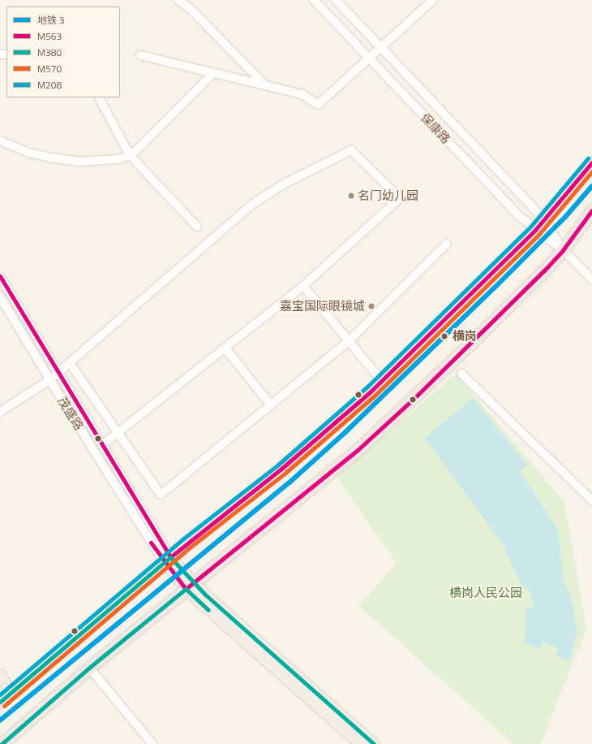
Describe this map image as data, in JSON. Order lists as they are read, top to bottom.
{
  "streets": {
    "street": ["保康路", "茂盛路"]
  },
  "parks": ["横岗人民公园"],
  "places": ["名门幼儿园", "嘉宝国际眼镜城", "横岗"],
  "lines": [
    "transit line M208",
    "transit line M563",
    "transit line M570",
    "metro line 3",
    "transit line M380"
  ],
  "legend": [
    "地铁 3",
    "M563",
    "M380",
    "M570",
    "M208"
  ]
}
